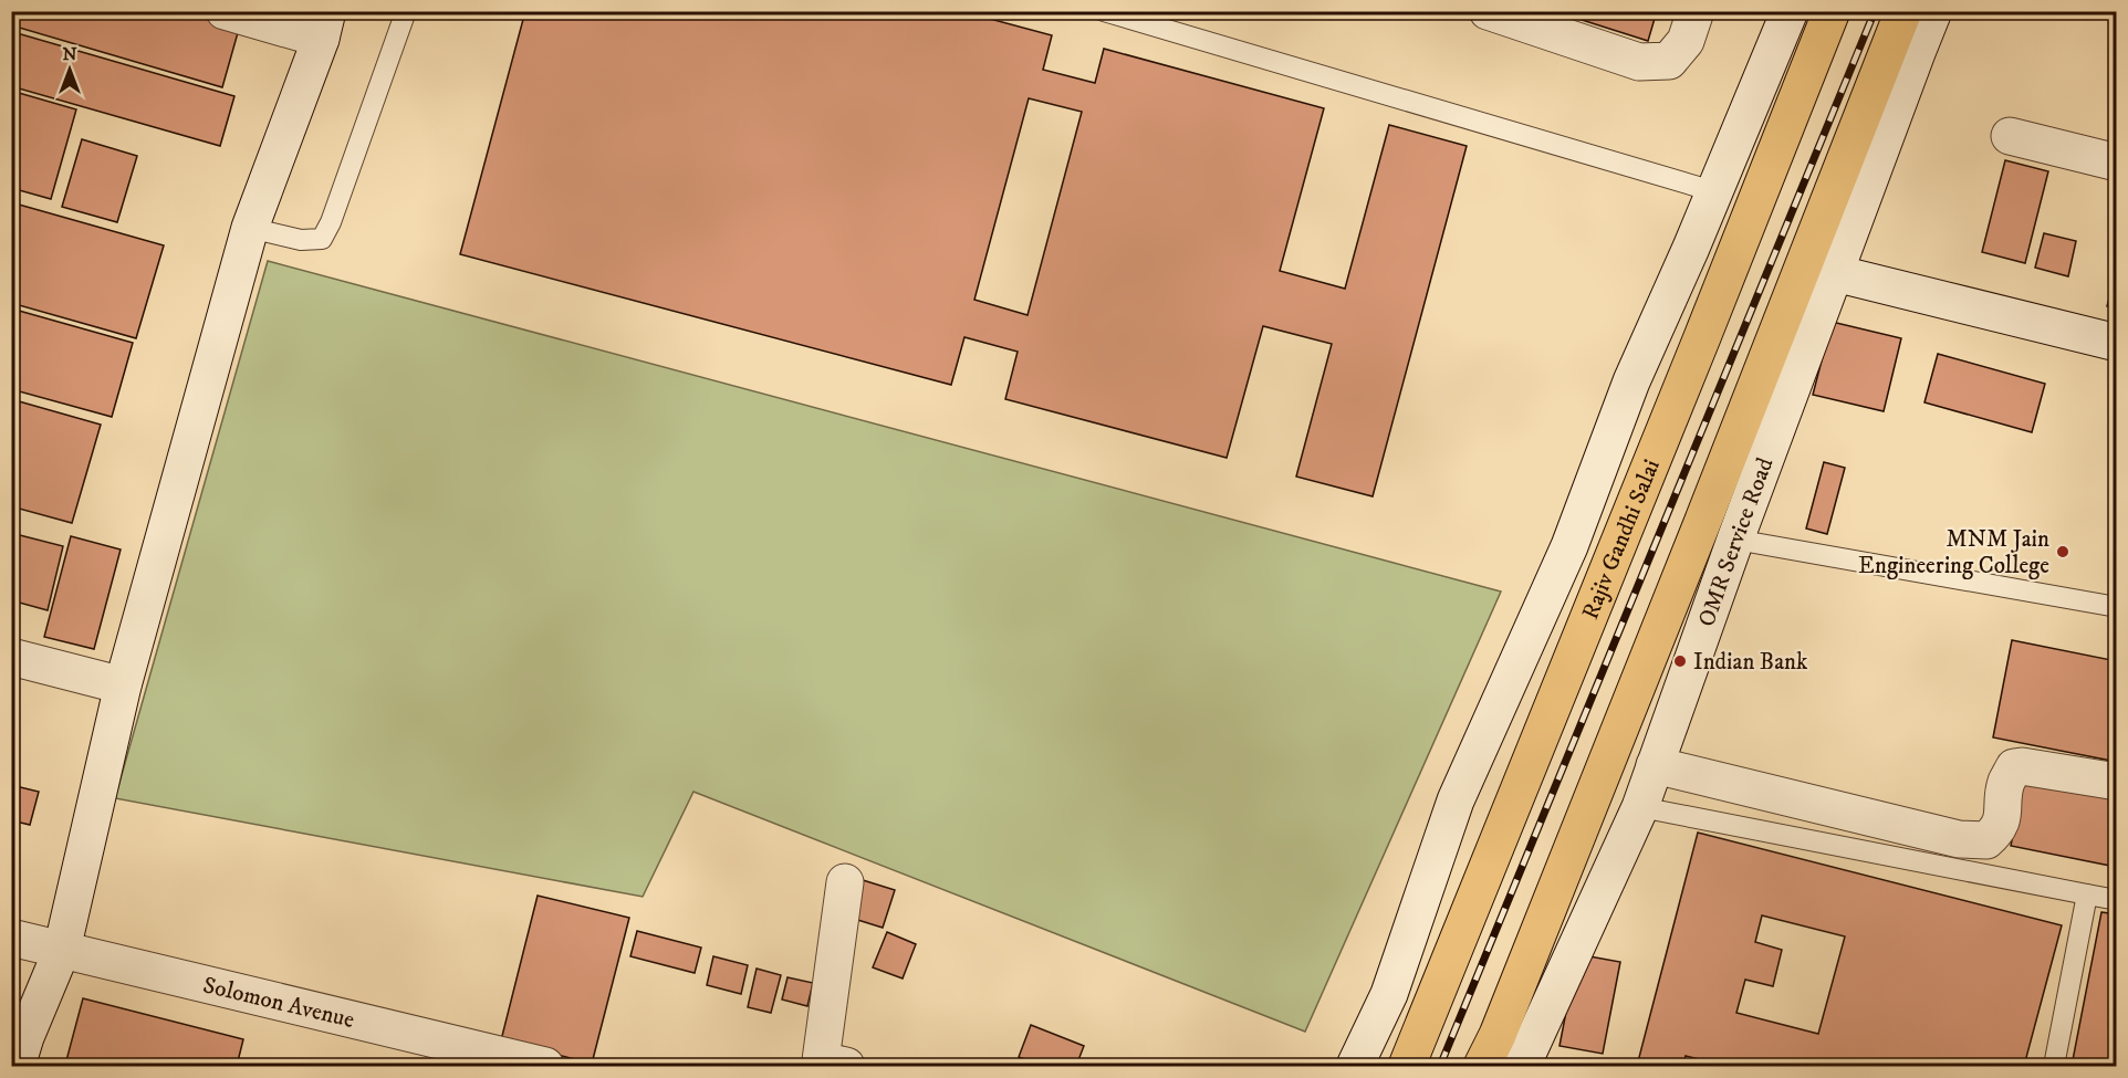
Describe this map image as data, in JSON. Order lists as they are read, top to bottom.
{
  "streets": {
    "main road": ["Rajiv Gandhi Salai"],
    "street": ["OMR Service Road", "Solomon Avenue"]
  },
  "places": ["MNM Jain Engineering College", "Indian Bank"],
  "north": "top"
}
